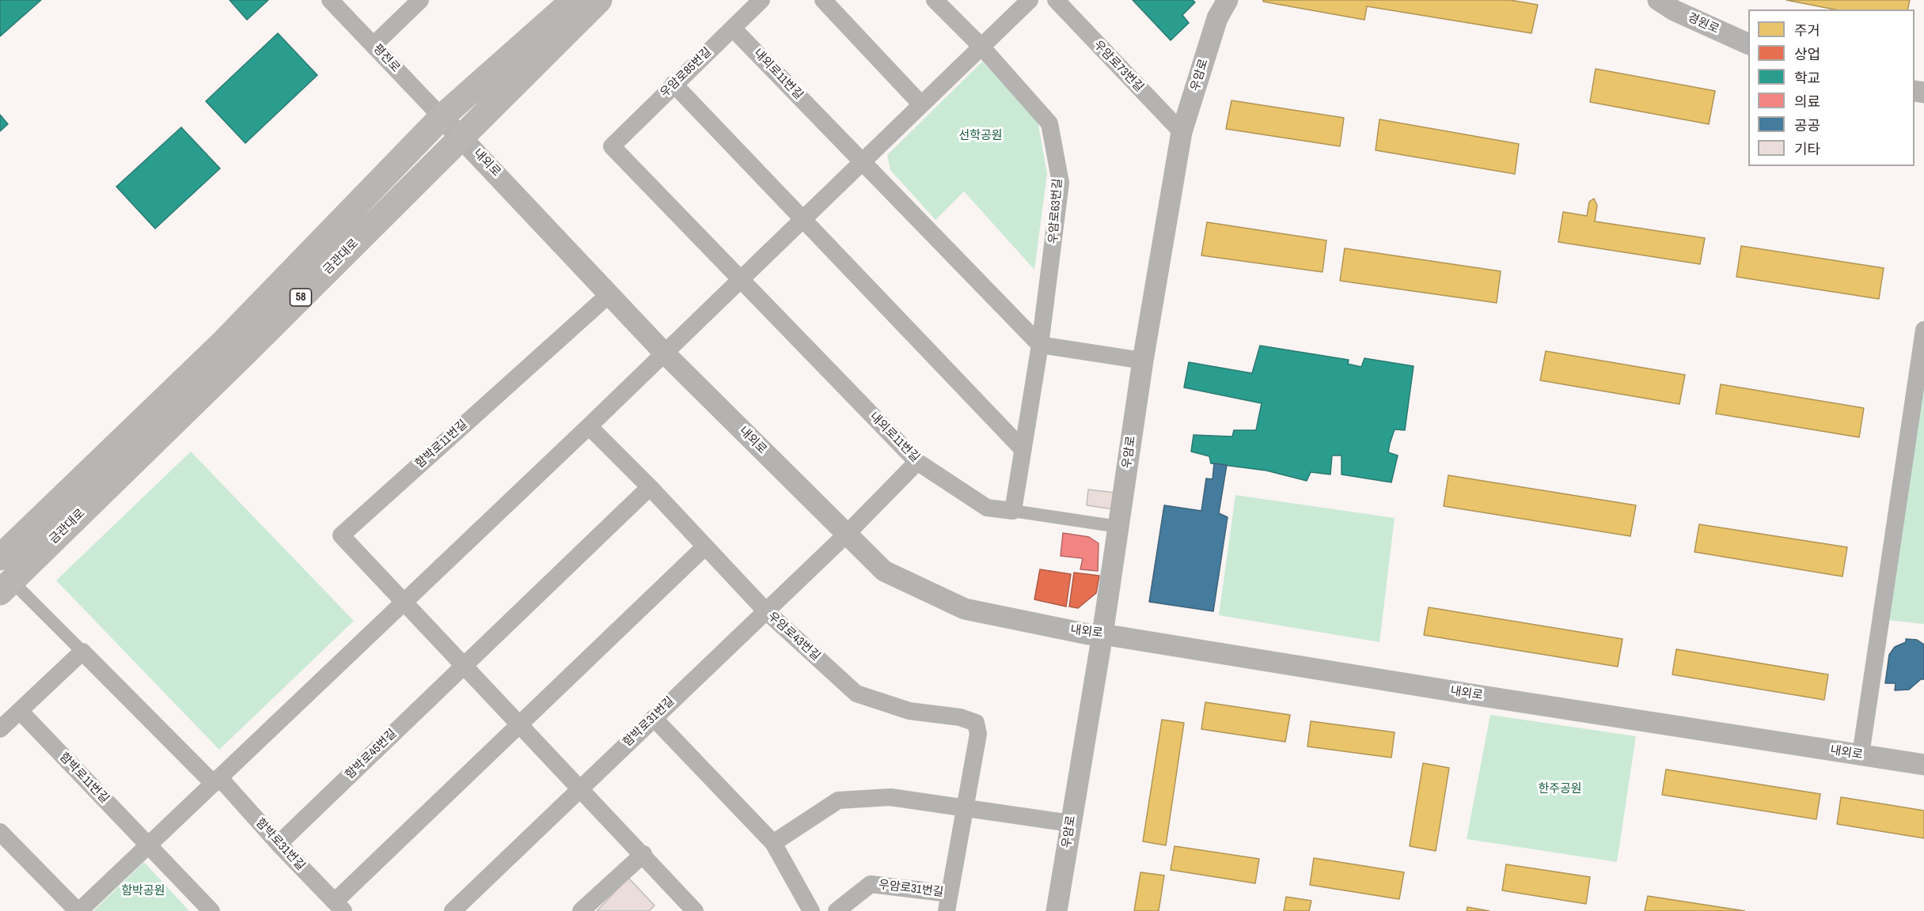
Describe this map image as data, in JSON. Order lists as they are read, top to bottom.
{
  "streets": {
    "main road": ["금관대로", "58"],
    "street": [
      "경원로",
      "평전로",
      "우암로73번길",
      "우암로85번길",
      "내외로11번길",
      "우암로",
      "내외로",
      "우암로63번길",
      "함박로11번길",
      "우암로43번길",
      "함박로31번길",
      "함박로45번길",
      "우암로31번길"
    ]
  },
  "crossings": [
    ["평전로", "내외로"],
    ["평전로", "금관대로"],
    ["우암로73번길", "우암로"],
    ["우암로85번길", "내외로11번길"],
    ["내외로11번길", "우암로"],
    ["내외로11번길", "우암로63번길"],
    ["내외로11번길", "함박로31번길"],
    ["우암로", "내외로"],
    ["내외로", "금관대로"],
    ["내외로", "함박로11번길"],
    ["내외로", "함박로31번길"],
    ["우암로43번길", "함박로31번길"],
    ["우암로43번길", "함박로45번길"],
    ["함박로31번길", "함박로45번길"]
  ],
  "parks": ["선학공원", "한주공원", "함박공원"],
  "legend": [
    "주거",
    "상업",
    "학교",
    "의료",
    "공공",
    "기타"
  ]
}
